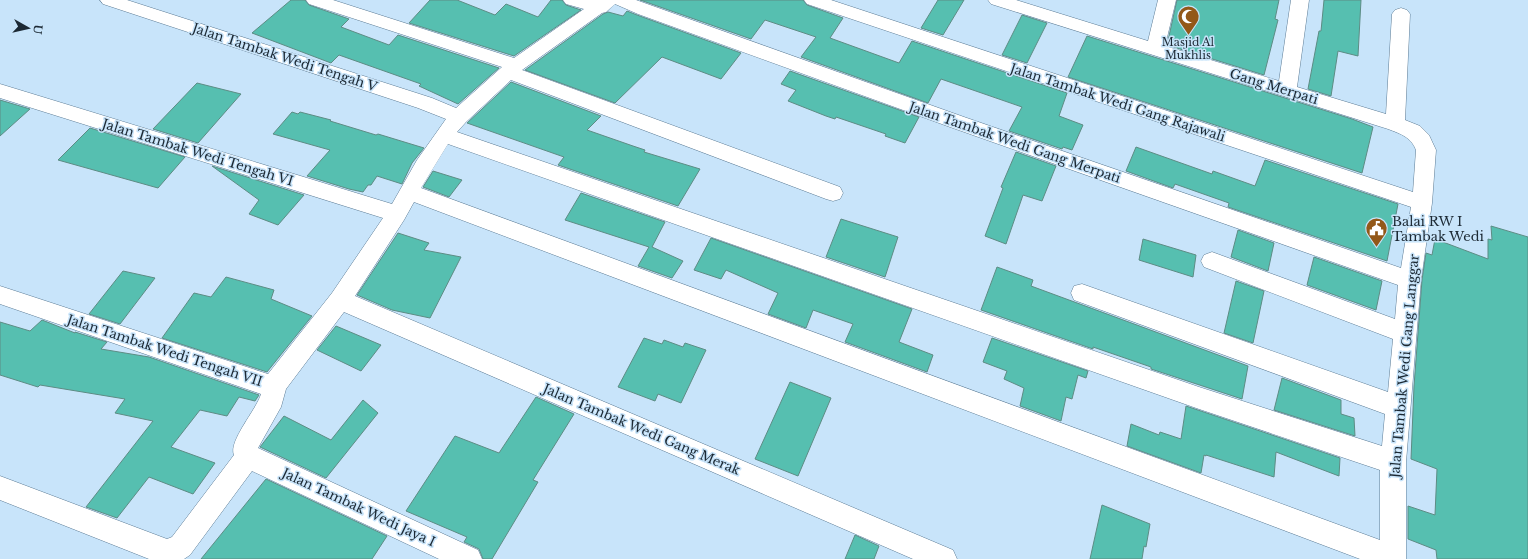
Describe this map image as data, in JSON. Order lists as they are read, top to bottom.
{
  "streets": {
    "street": [
      "Jalan Tambak Wedi Tengah V",
      "Gang Merpati",
      "Jalan Tambak Wedi Gang Rajawali",
      "Jalan Tambak Wedi Gang Merpati",
      "Jalan Tambak Wedi Tengah VI",
      "Jalan Tambak Wedi Tengah VII",
      "Jalan Tambak Wedi Gang Langgar",
      "Jalan Tambak Wedi Gang Merak",
      "Jalan Tambak Wedi Jaya I"
    ]
  },
  "crossings": [
    ["Jalan Tambak Wedi Tengah V", "Jalan Tambak Wedi Tengah VII"],
    ["Gang Merpati", "Jalan Tambak Wedi Gang Langgar"],
    ["Jalan Tambak Wedi Gang Rajawali", "Jalan Tambak Wedi Gang Langgar"],
    ["Jalan Tambak Wedi Gang Merpati", "Jalan Tambak Wedi Gang Langgar"],
    ["Jalan Tambak Wedi Tengah VI", "Jalan Tambak Wedi Tengah VII"],
    ["Jalan Tambak Wedi Tengah VII", "Jalan Tambak Wedi Gang Merak"]
  ],
  "places": {
    "mosque": ["Masjid Al Mukhlis"],
    "public building": ["Balai RW I Tambak Wedi"]
  },
  "north": "right"
}
